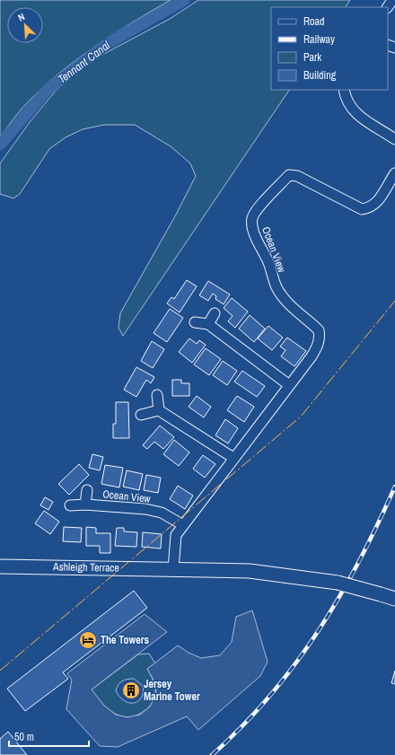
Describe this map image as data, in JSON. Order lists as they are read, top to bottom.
{
  "streets": {
    "main road": ["Ashleigh Terrace"],
    "street": ["Ocean View"]
  },
  "crossings": [
    ["Ocean View", "Ashleigh Terrace"]
  ],
  "water": ["Tennant Canal"],
  "places": {
    "hotel": ["The Towers"],
    "building": ["Jersey Marine Tower"]
  },
  "legend": [
    "Road",
    "Railway",
    "Park",
    "Building"
  ],
  "scale_bar": "50 m",
  "north": "top left"
}
